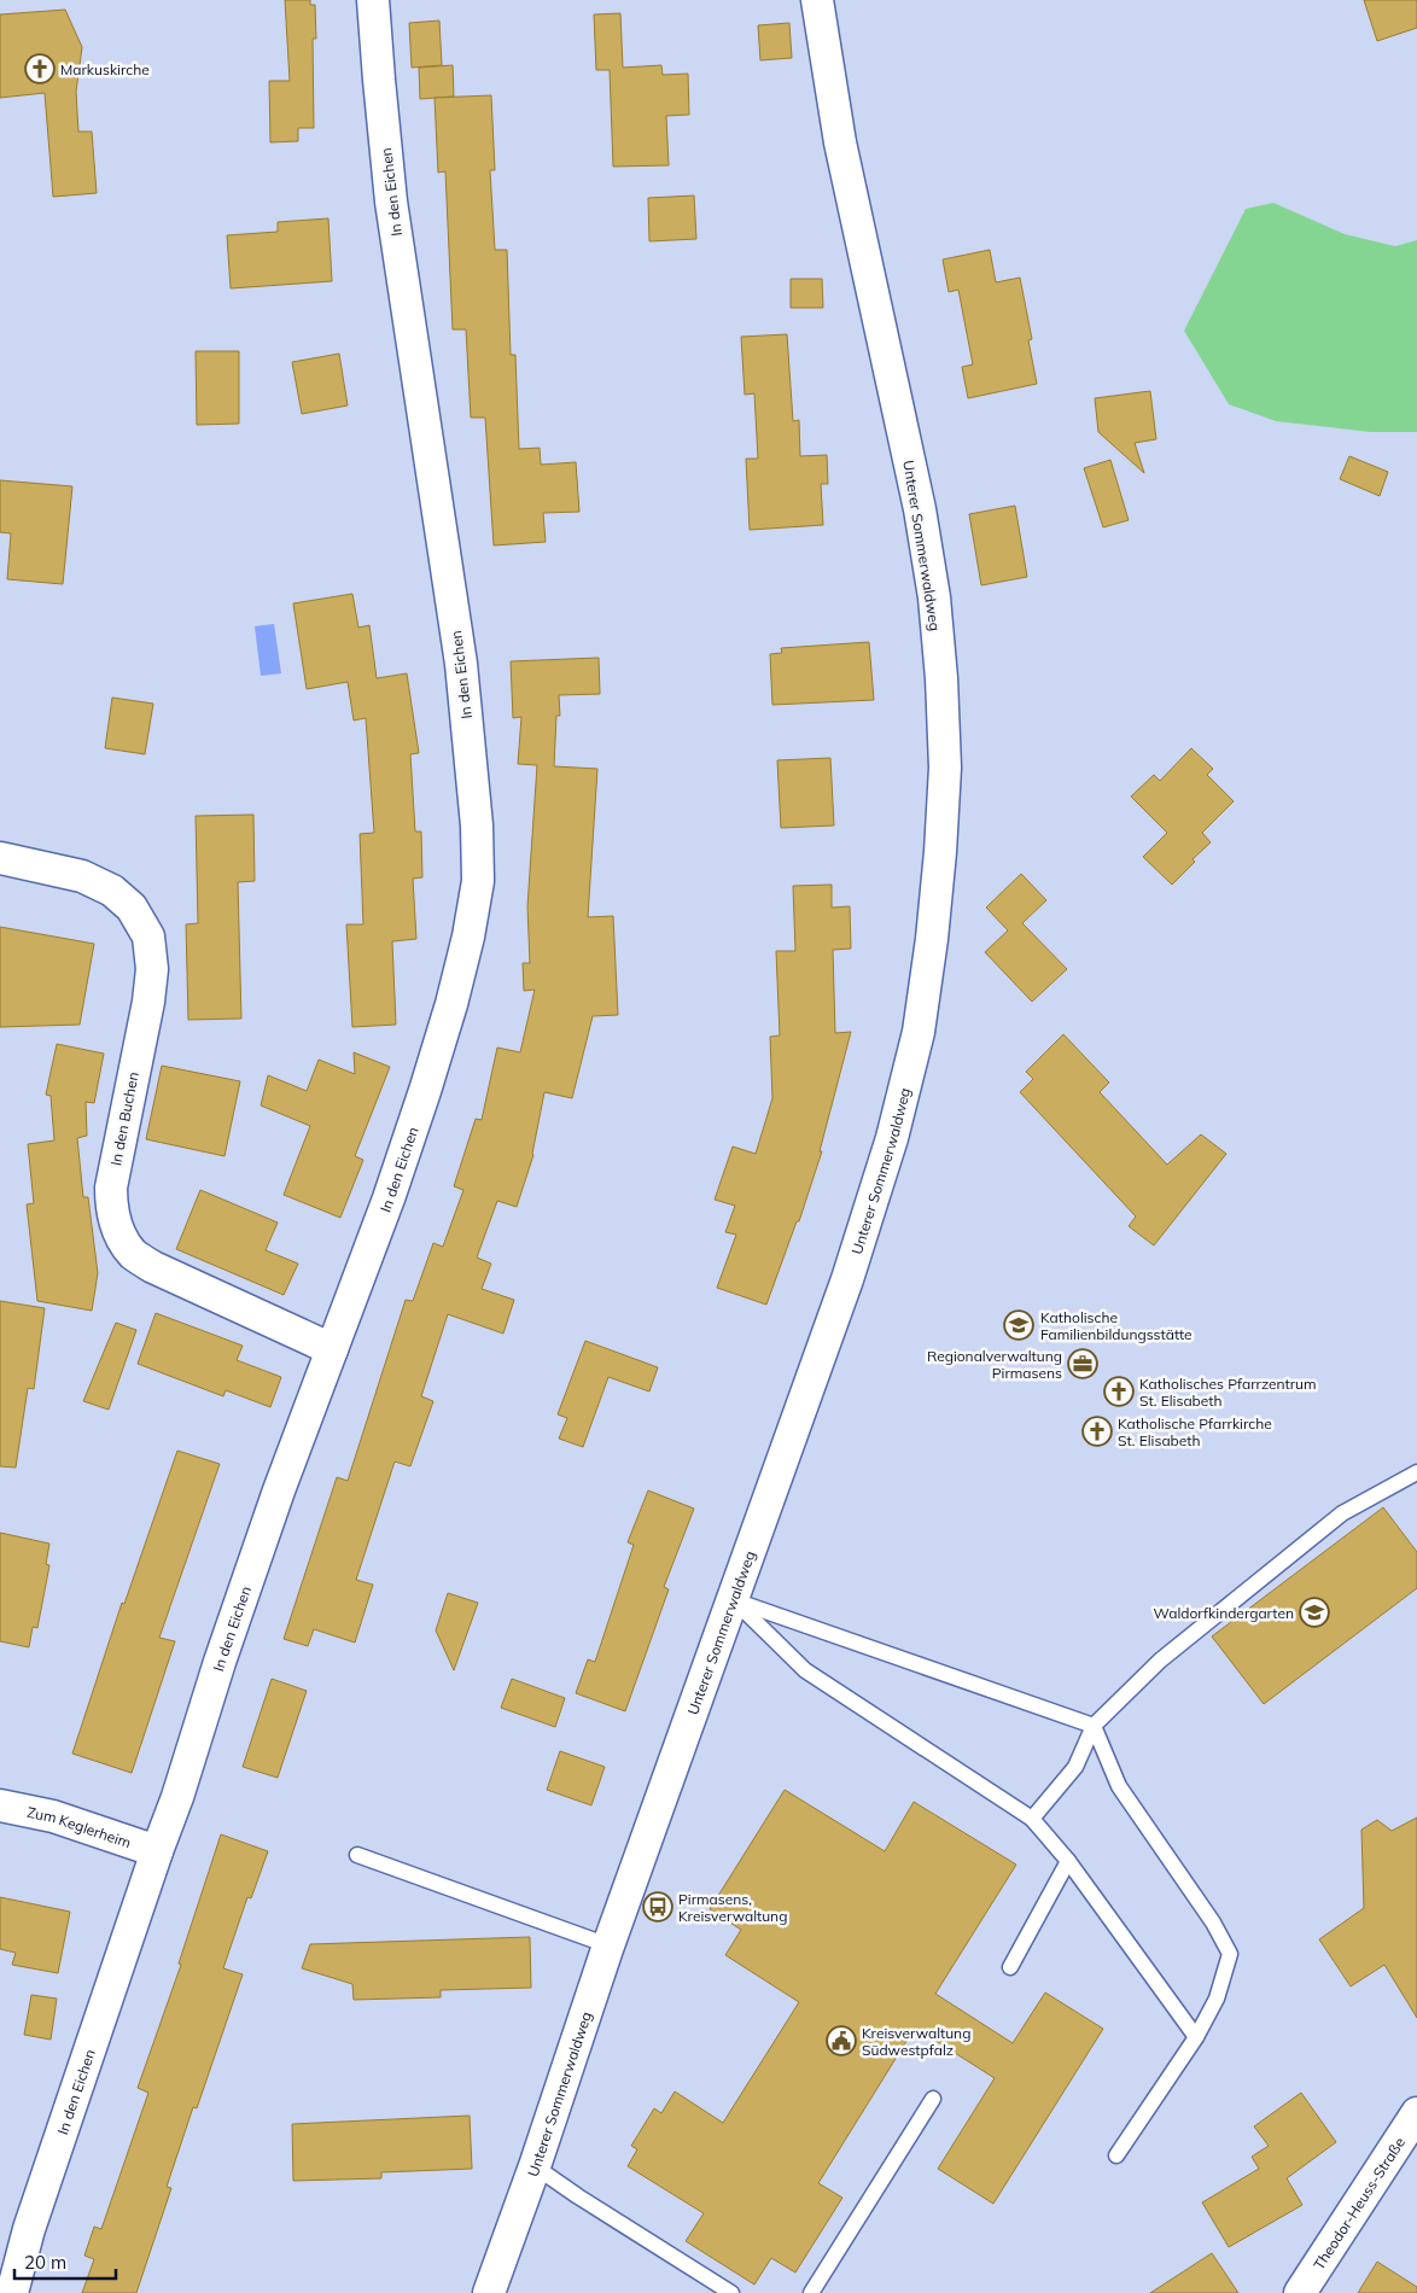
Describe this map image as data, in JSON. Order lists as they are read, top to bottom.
{
  "streets": {
    "street": [
      "In den Eichen",
      "Unterer Sommerwaldweg",
      "In den Buchen",
      "Zum Keglerheim",
      "Theodor-Heuss-Straße"
    ]
  },
  "crossings": [
    ["In den Eichen", "In den Buchen"],
    ["In den Eichen", "Zum Keglerheim"]
  ],
  "places": {
    "church": ["Markuskirche", "Katholisches Pfarrzentrum St. Elisabeth", "Katholische Pfarrkirche St. Elisabeth"],
    "school or university": ["Katholische Familienbildungsstätte", "Waldorfkindergarten"],
    "office": ["Regionalverwaltung Pirmasens"],
    "bus stop": ["Pirmasens, Kreisverwaltung"],
    "public building": ["Kreisverwaltung Südwestpfalz"]
  },
  "scale_bar": "20 m"
}
